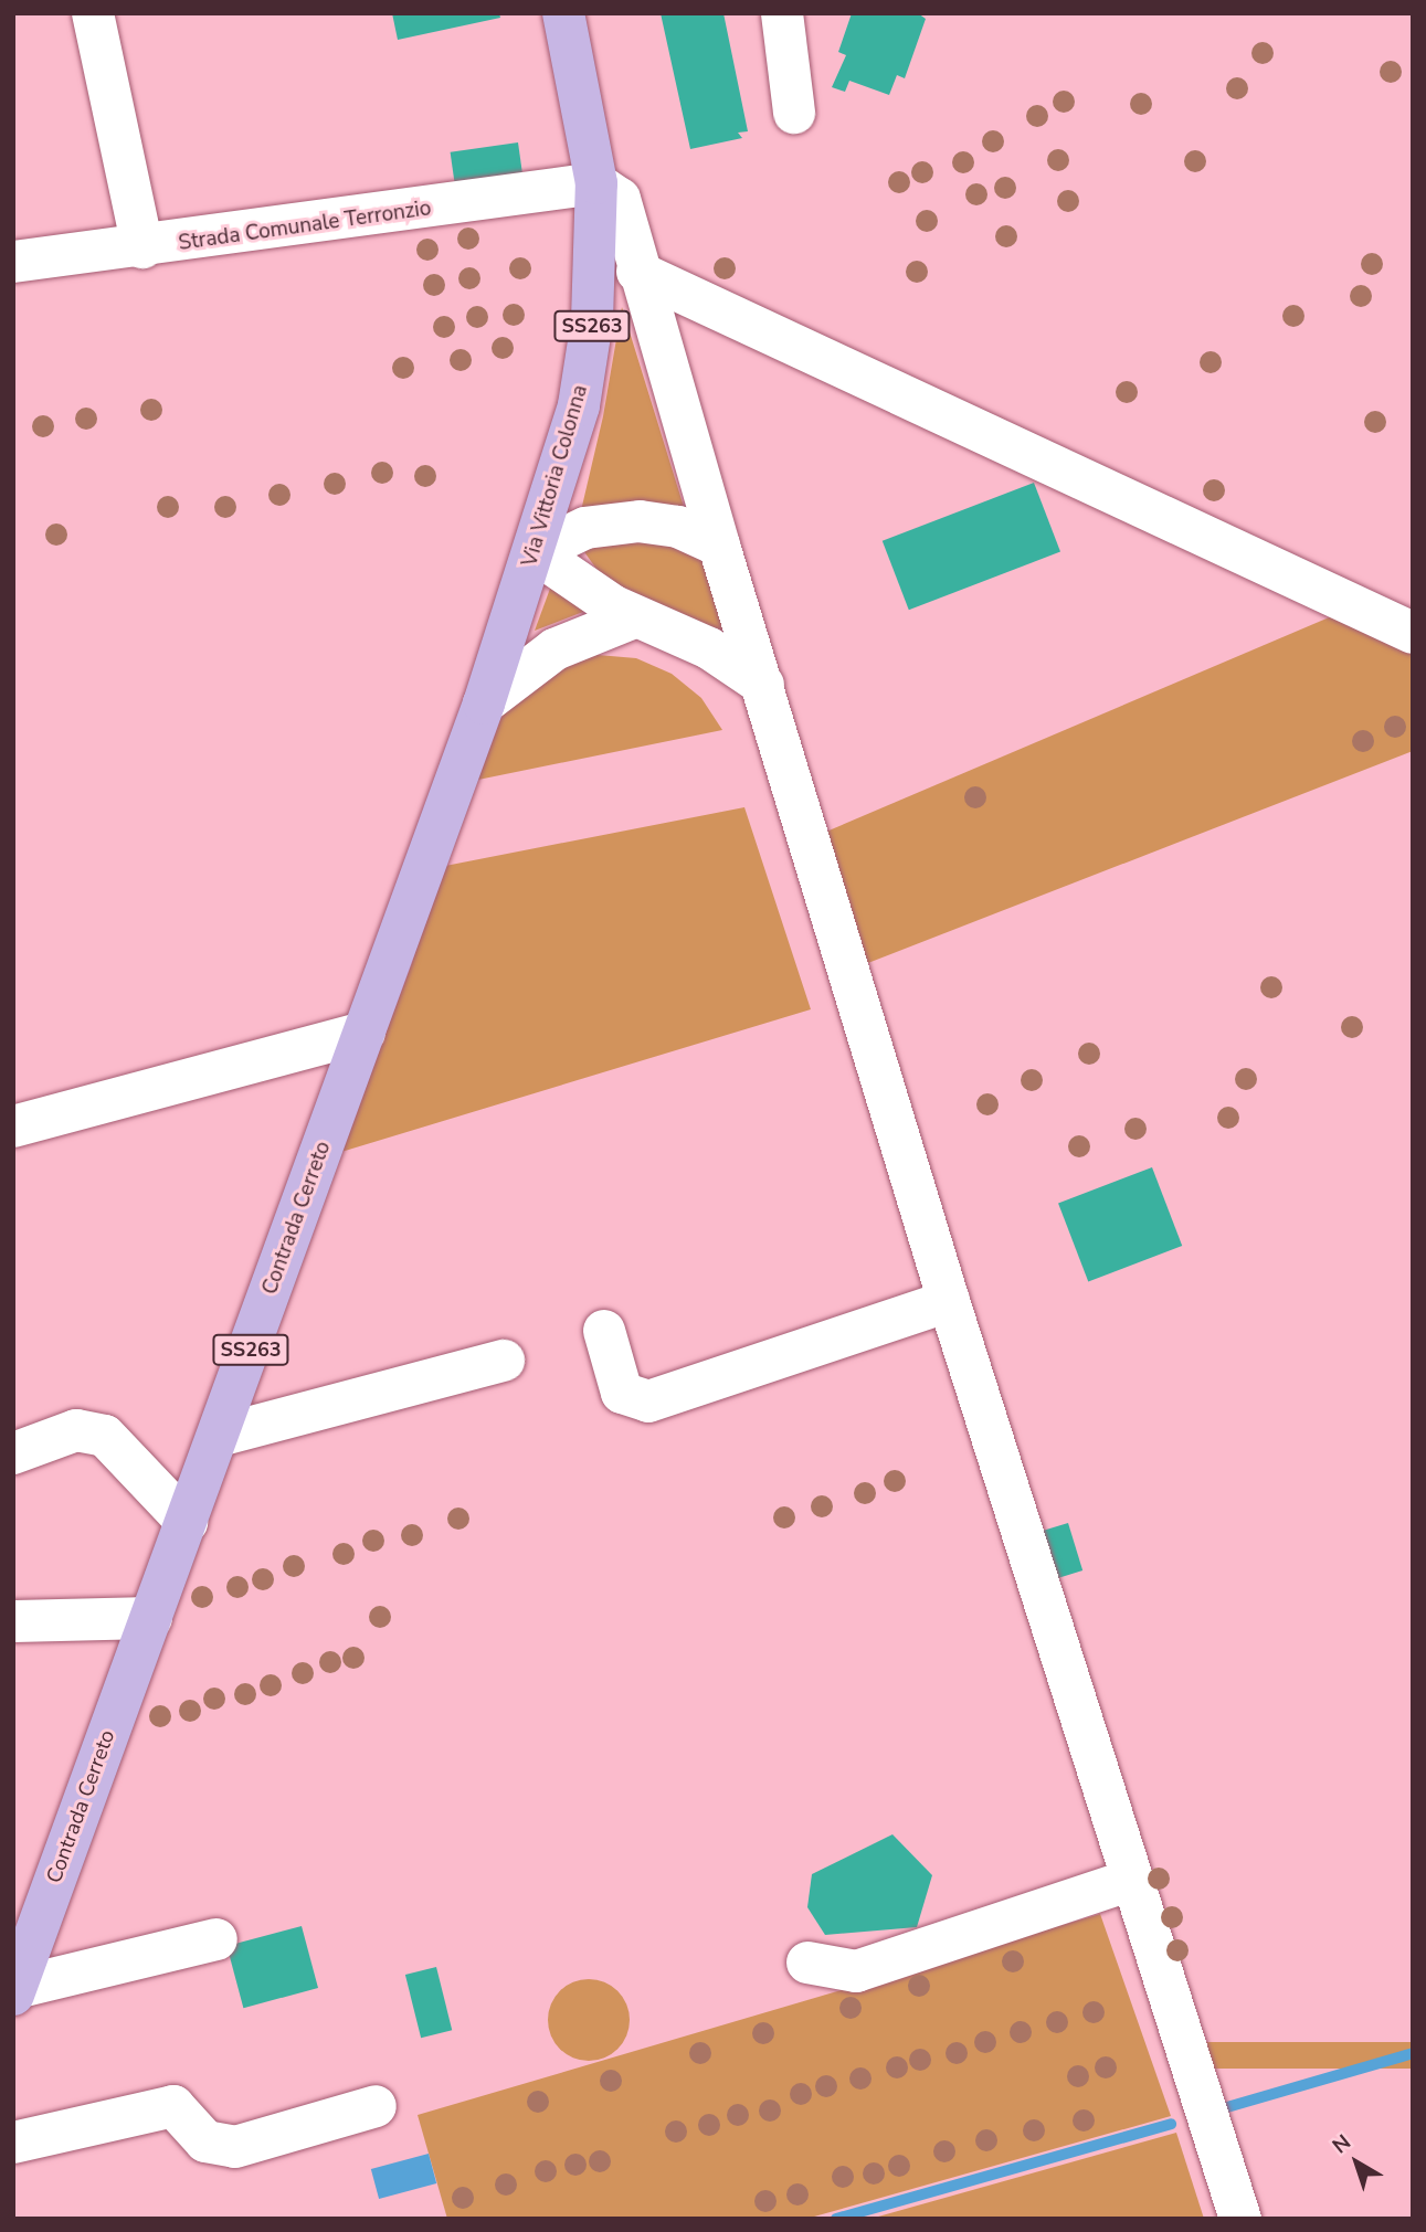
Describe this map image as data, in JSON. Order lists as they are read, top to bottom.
{
  "streets": {
    "main road": ["SS263", "Via Vittoria Colonna", "Contrada Cerreto"],
    "street": ["Strada Comunale Terronzio"]
  },
  "crossings": [
    ["Strada Comunale Terronzio", "Via Vittoria Colonna"],
    ["Via Vittoria Colonna", "Contrada Cerreto"]
  ],
  "north": "top left"
}
